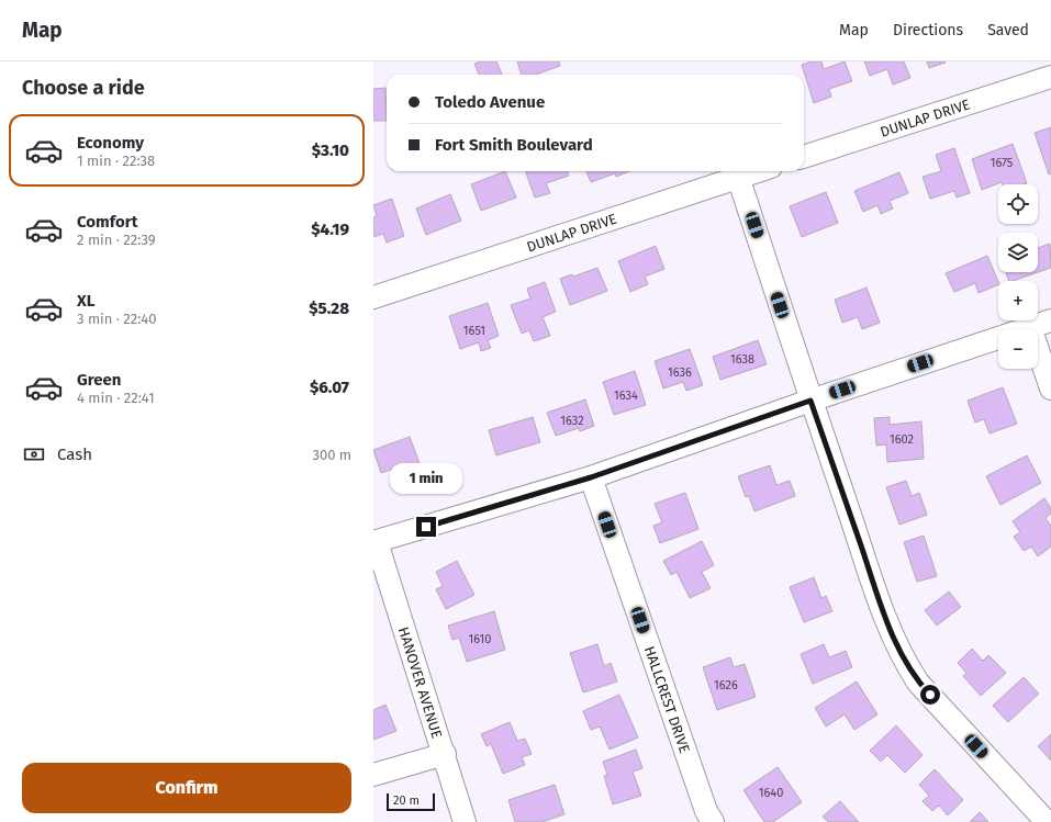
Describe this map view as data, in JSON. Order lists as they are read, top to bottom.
{
  "streets": {
    "street": ["DUNLAP DRIVE", "HANOVER AVENUE", "HALLCREST DRIVE"]
  },
  "house_numbers": [
    "1675",
    "1651",
    "1638",
    "1636",
    "1634",
    "1632",
    "1602",
    "1610",
    "1626",
    "1640"
  ],
  "scale_bar": "20 m",
  "page": {
    "header": "Map",
    "nav": ["Map", "Directions", "Saved"],
    "heading": "Choose a ride",
    "banner": ["Toledo Avenue", "Fort Smith Boulevard"],
    "list": [
      {
        "name": "Economy",
        "note": "1 min · 22:38",
        "value": "$3.10"
      },
      {
        "name": "Comfort",
        "note": "2 min · 22:39",
        "value": "$4.19"
      },
      {
        "name": "XL",
        "note": "3 min · 22:40",
        "value": "$5.28"
      },
      {
        "name": "Green",
        "note": "4 min · 22:41",
        "value": "$6.07"
      }
    ],
    "map_buttons": ["+", "−"],
    "pay": ["Cash", "300 m"],
    "bubble": "1 min",
    "buttons": "Confirm",
    "scale": "20 m"
  }
}
